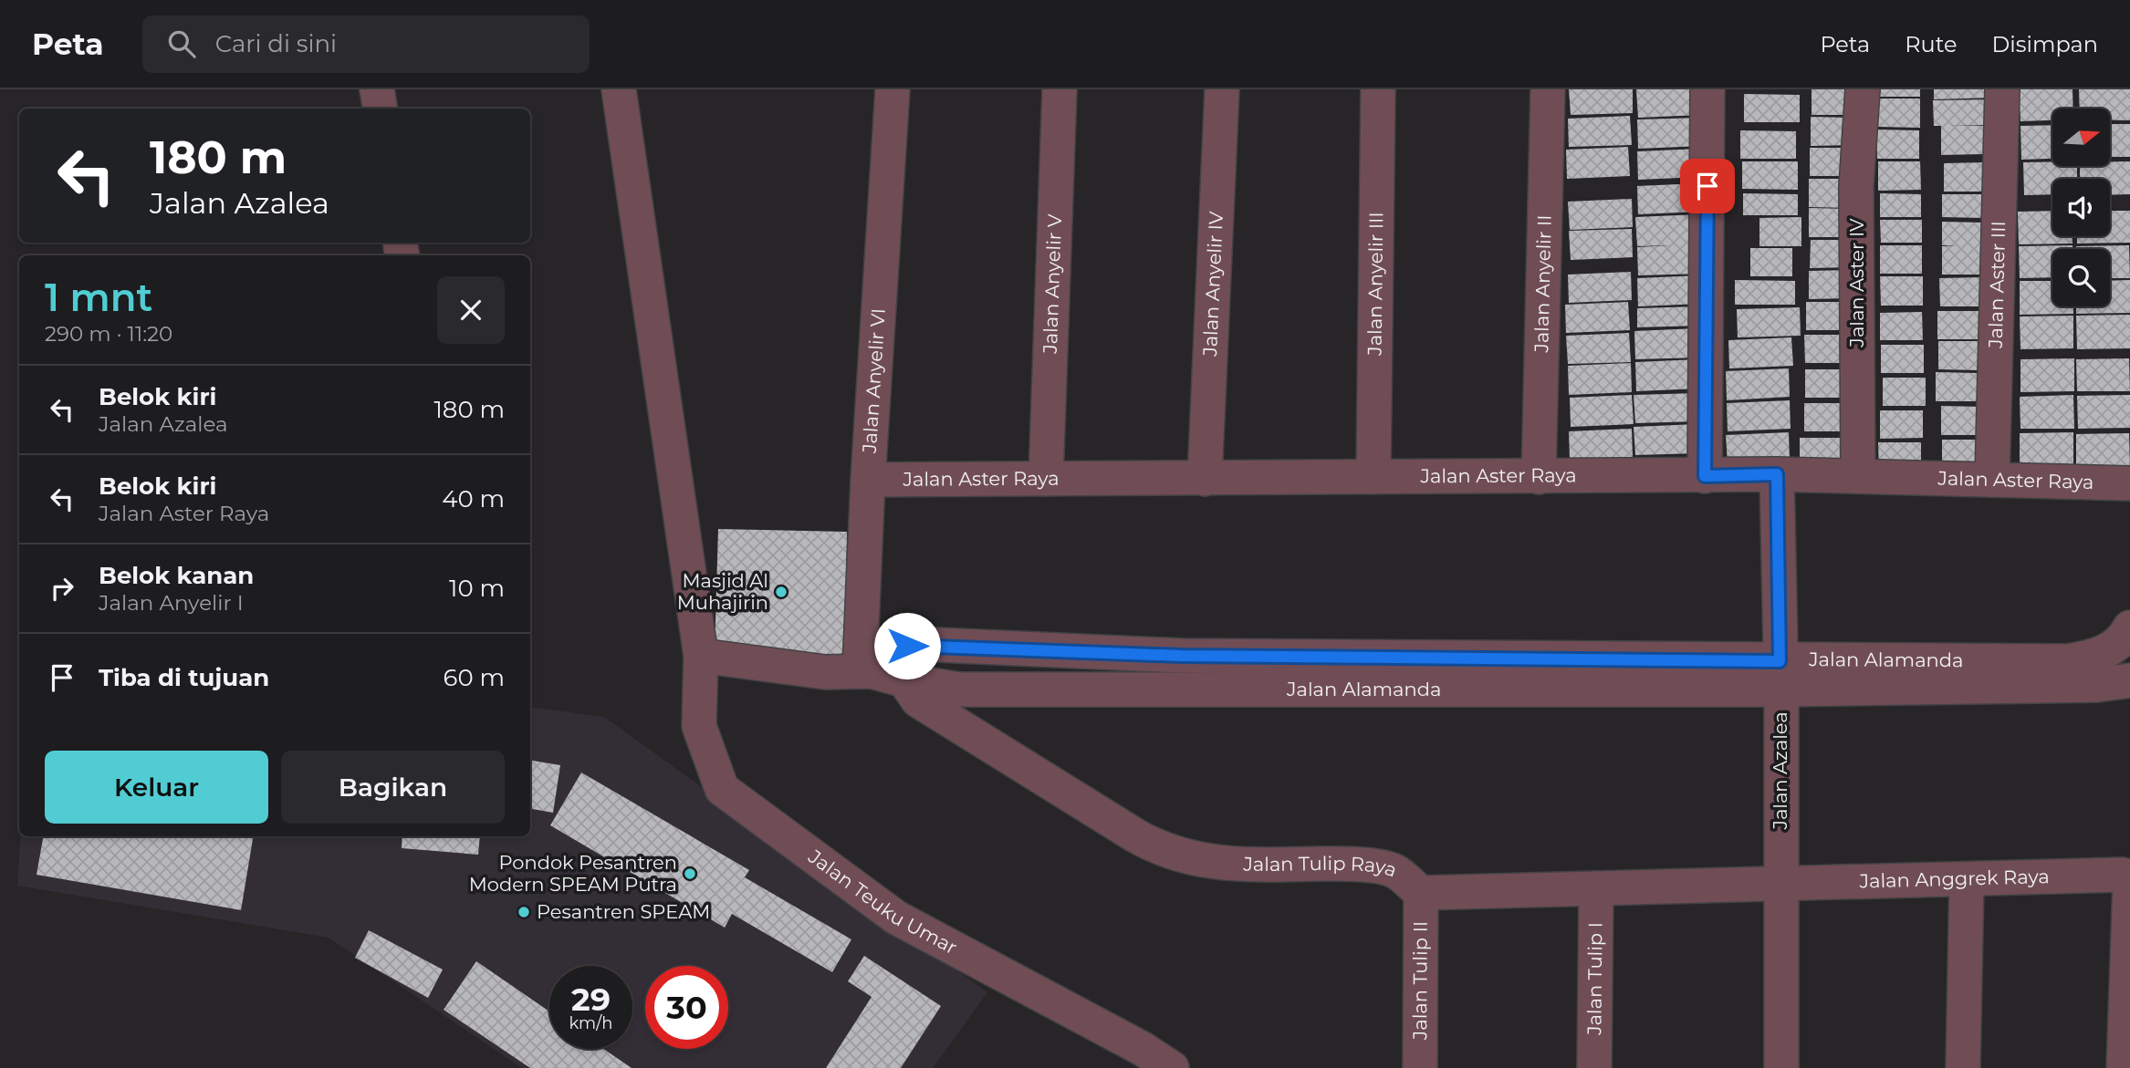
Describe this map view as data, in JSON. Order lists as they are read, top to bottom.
{
  "streets": {
    "street": [
      "Jalan Aster IV",
      "Jalan Anyelir IV",
      "Jalan Anyelir III",
      "Jalan Anyelir II",
      "Jalan Anyelir V",
      "Jalan Aster III",
      "Jalan Anyelir VI",
      "Jalan Aster Raya",
      "Jalan Alamanda",
      "Jalan Azalea",
      "Jalan Tulip Raya",
      "Jalan Anggrek Raya",
      "Jalan Teuku Umar",
      "Jalan Tulip I",
      "Jalan Tulip II"
    ]
  },
  "crossings": [
    ["Jalan Aster IV", "Jalan Aster Raya"],
    ["Jalan Anyelir IV", "Jalan Aster Raya"],
    ["Jalan Anyelir III", "Jalan Aster Raya"],
    ["Jalan Anyelir II", "Jalan Aster Raya"],
    ["Jalan Anyelir V", "Jalan Aster Raya"],
    ["Jalan Aster III", "Jalan Aster Raya"],
    ["Jalan Anyelir VI", "Jalan Aster Raya"],
    ["Jalan Anyelir VI", "Jalan Alamanda"],
    ["Jalan Aster Raya", "Jalan Azalea"],
    ["Jalan Alamanda", "Jalan Azalea"],
    ["Jalan Alamanda", "Jalan Tulip Raya"],
    ["Jalan Alamanda", "Jalan Teuku Umar"],
    ["Jalan Azalea", "Jalan Tulip Raya"],
    ["Jalan Azalea", "Jalan Anggrek Raya"],
    ["Jalan Tulip Raya", "Jalan Anggrek Raya"],
    ["Jalan Tulip Raya", "Jalan Tulip I"],
    ["Jalan Tulip Raya", "Jalan Tulip II"]
  ],
  "places": ["Masjid Al Muhajirin", "Pondok Pesantren Modern SPEAM Putra", "Pesantren SPEAM"],
  "north": "right",
  "page": {
    "header": "Peta",
    "search": "Cari di sini",
    "nav": ["Peta", "Rute", "Disimpan"],
    "turn": ["180 m", "Jalan Azalea"],
    "heading": ["1 mnt", "290 m · 11:20"],
    "list": [
      {
        "name": "Belok kiri",
        "note": "Jalan Azalea",
        "value": "180 m"
      },
      {
        "name": "Belok kiri",
        "note": "Jalan Aster Raya",
        "value": "40 m"
      },
      {
        "name": "Belok kanan",
        "note": "Jalan Anyelir I",
        "value": "10 m"
      },
      {
        "name": "Tiba di tujuan",
        "value": "60 m"
      }
    ],
    "buttons": ["Keluar", "Bagikan"],
    "speed": "29 km/h",
    "limit": "30"
  }
}
